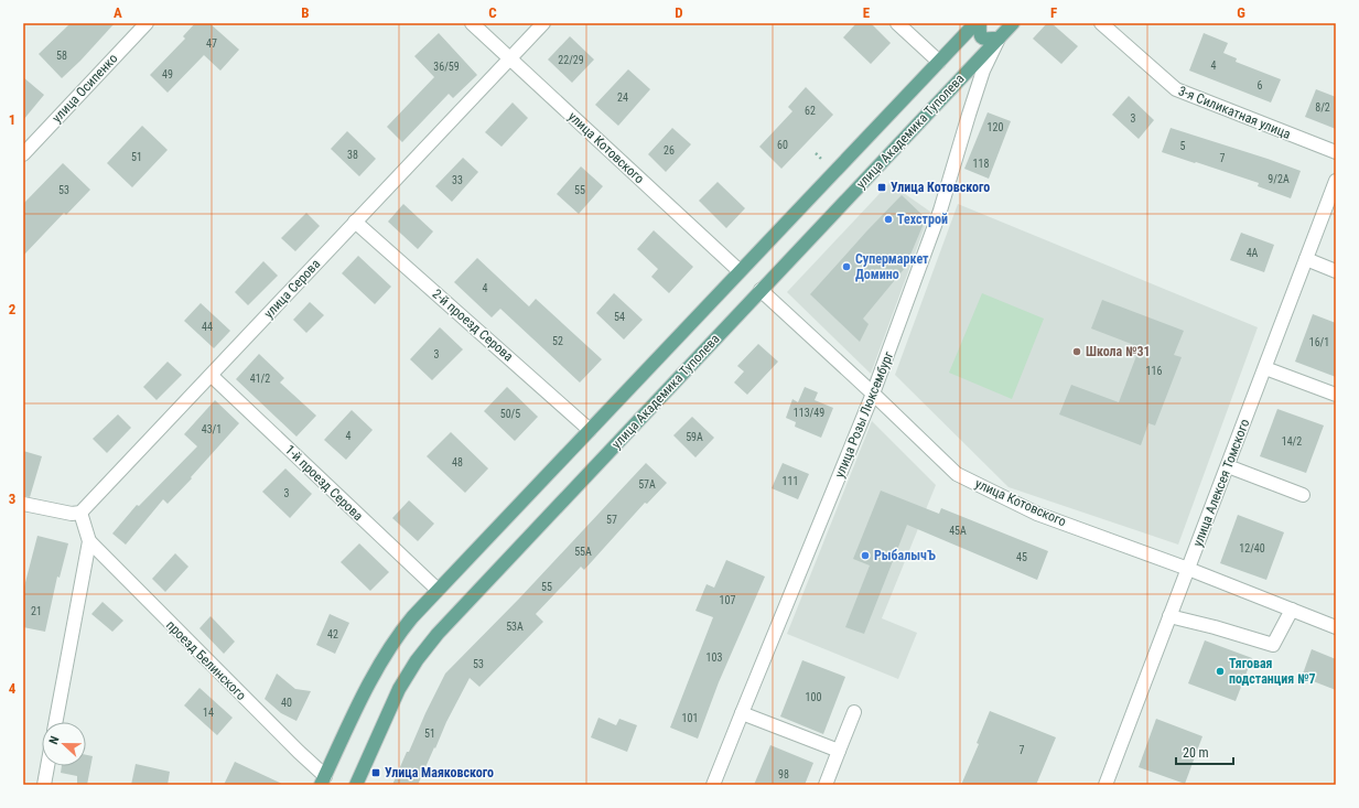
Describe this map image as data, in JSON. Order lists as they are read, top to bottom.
{
  "streets": {
    "main road": ["улица Академика Туполева"],
    "street": [
      "улица Осипенко",
      "3-я Силикатная улица",
      "улица Котовского",
      "улица Серова",
      "2-й проезд Серова",
      "улица Розы Люксембург",
      "1-й проезд Серова",
      "улица Алексея Томского",
      "проезд Белинского"
    ]
  },
  "crossings": [
    ["улица Академика Туполева", "улица Котовского"],
    ["улица Академика Туполева", "2-й проезд Серова"],
    ["улица Академика Туполева", "улица Розы Люксембург"],
    ["улица Академика Туполева", "1-й проезд Серова"],
    ["улица Академика Туполева", "проезд Белинского"],
    ["улица Котовского", "улица Серова"],
    ["улица Котовского", "улица Розы Люксембург"],
    ["улица Котовского", "улица Алексея Томского"],
    ["улица Серова", "2-й проезд Серова"],
    ["улица Серова", "1-й проезд Серова"],
    ["улица Серова", "проезд Белинского"]
  ],
  "places": {
    "transit": ["Улица Котовского", "Улица Маяковского"],
    "other": [
      "Техстрой",
      "Супермаркет Домино",
      "Школа №31",
      "РыбалычЪ",
      "Тяговая подстанция №7"
    ]
  },
  "house_numbers": [
    "47",
    "58",
    "22/29",
    "4",
    "36/59",
    "49",
    "6",
    "24",
    "8/2",
    "62",
    "3",
    "120",
    "60",
    "5",
    "26",
    "38",
    "51",
    "7",
    "118",
    "9/2А",
    "33",
    "53",
    "55",
    "4А",
    "4",
    "54",
    "44",
    "52",
    "16/1",
    "3",
    "116",
    "41/2",
    "113/49",
    "50/5",
    "43/1",
    "4",
    "59А",
    "14/2",
    "48",
    "111",
    "57А",
    "3",
    "57",
    "45А",
    "12/40",
    "55А",
    "45",
    "55",
    "107",
    "21",
    "53А",
    "42",
    "103",
    "53",
    "100",
    "40",
    "14",
    "101",
    "51",
    "7",
    "98"
  ],
  "scale_bar": "20 m",
  "north": "left",
  "grid": {
    "columns": [
      "A",
      "B",
      "C",
      "D",
      "E",
      "F",
      "G"
    ],
    "rows": [
      "1",
      "2",
      "3",
      "4"
    ]
  }
}
